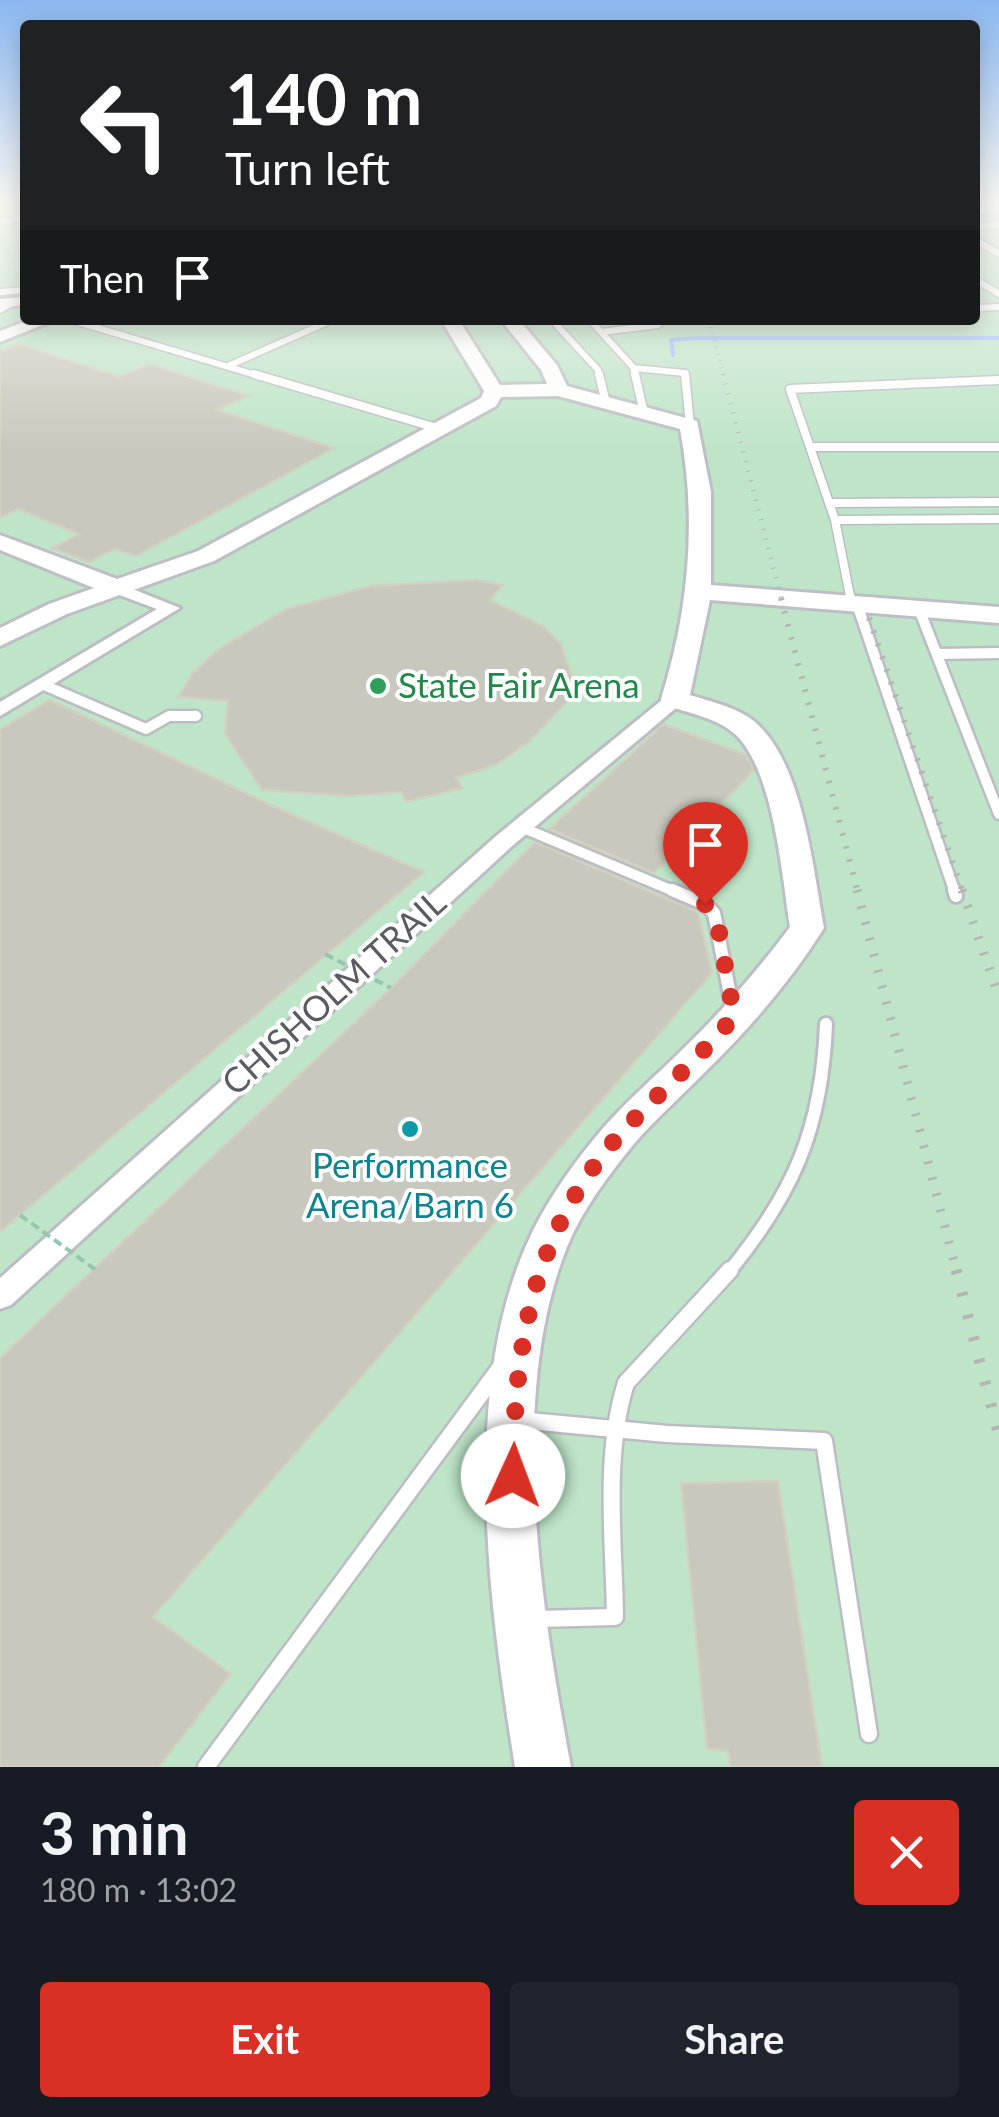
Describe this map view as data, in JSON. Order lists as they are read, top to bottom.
{
  "streets": {
    "street": ["CHISHOLM TRAIL"]
  },
  "places": ["State Fair Arena", "Performance Arena/Barn 6"],
  "page": {
    "turn": ["140 m", "Turn left"],
    "then": "Then",
    "heading": ["3 min", "180 m · 13:02"],
    "buttons": ["Exit", "Share"]
  }
}
